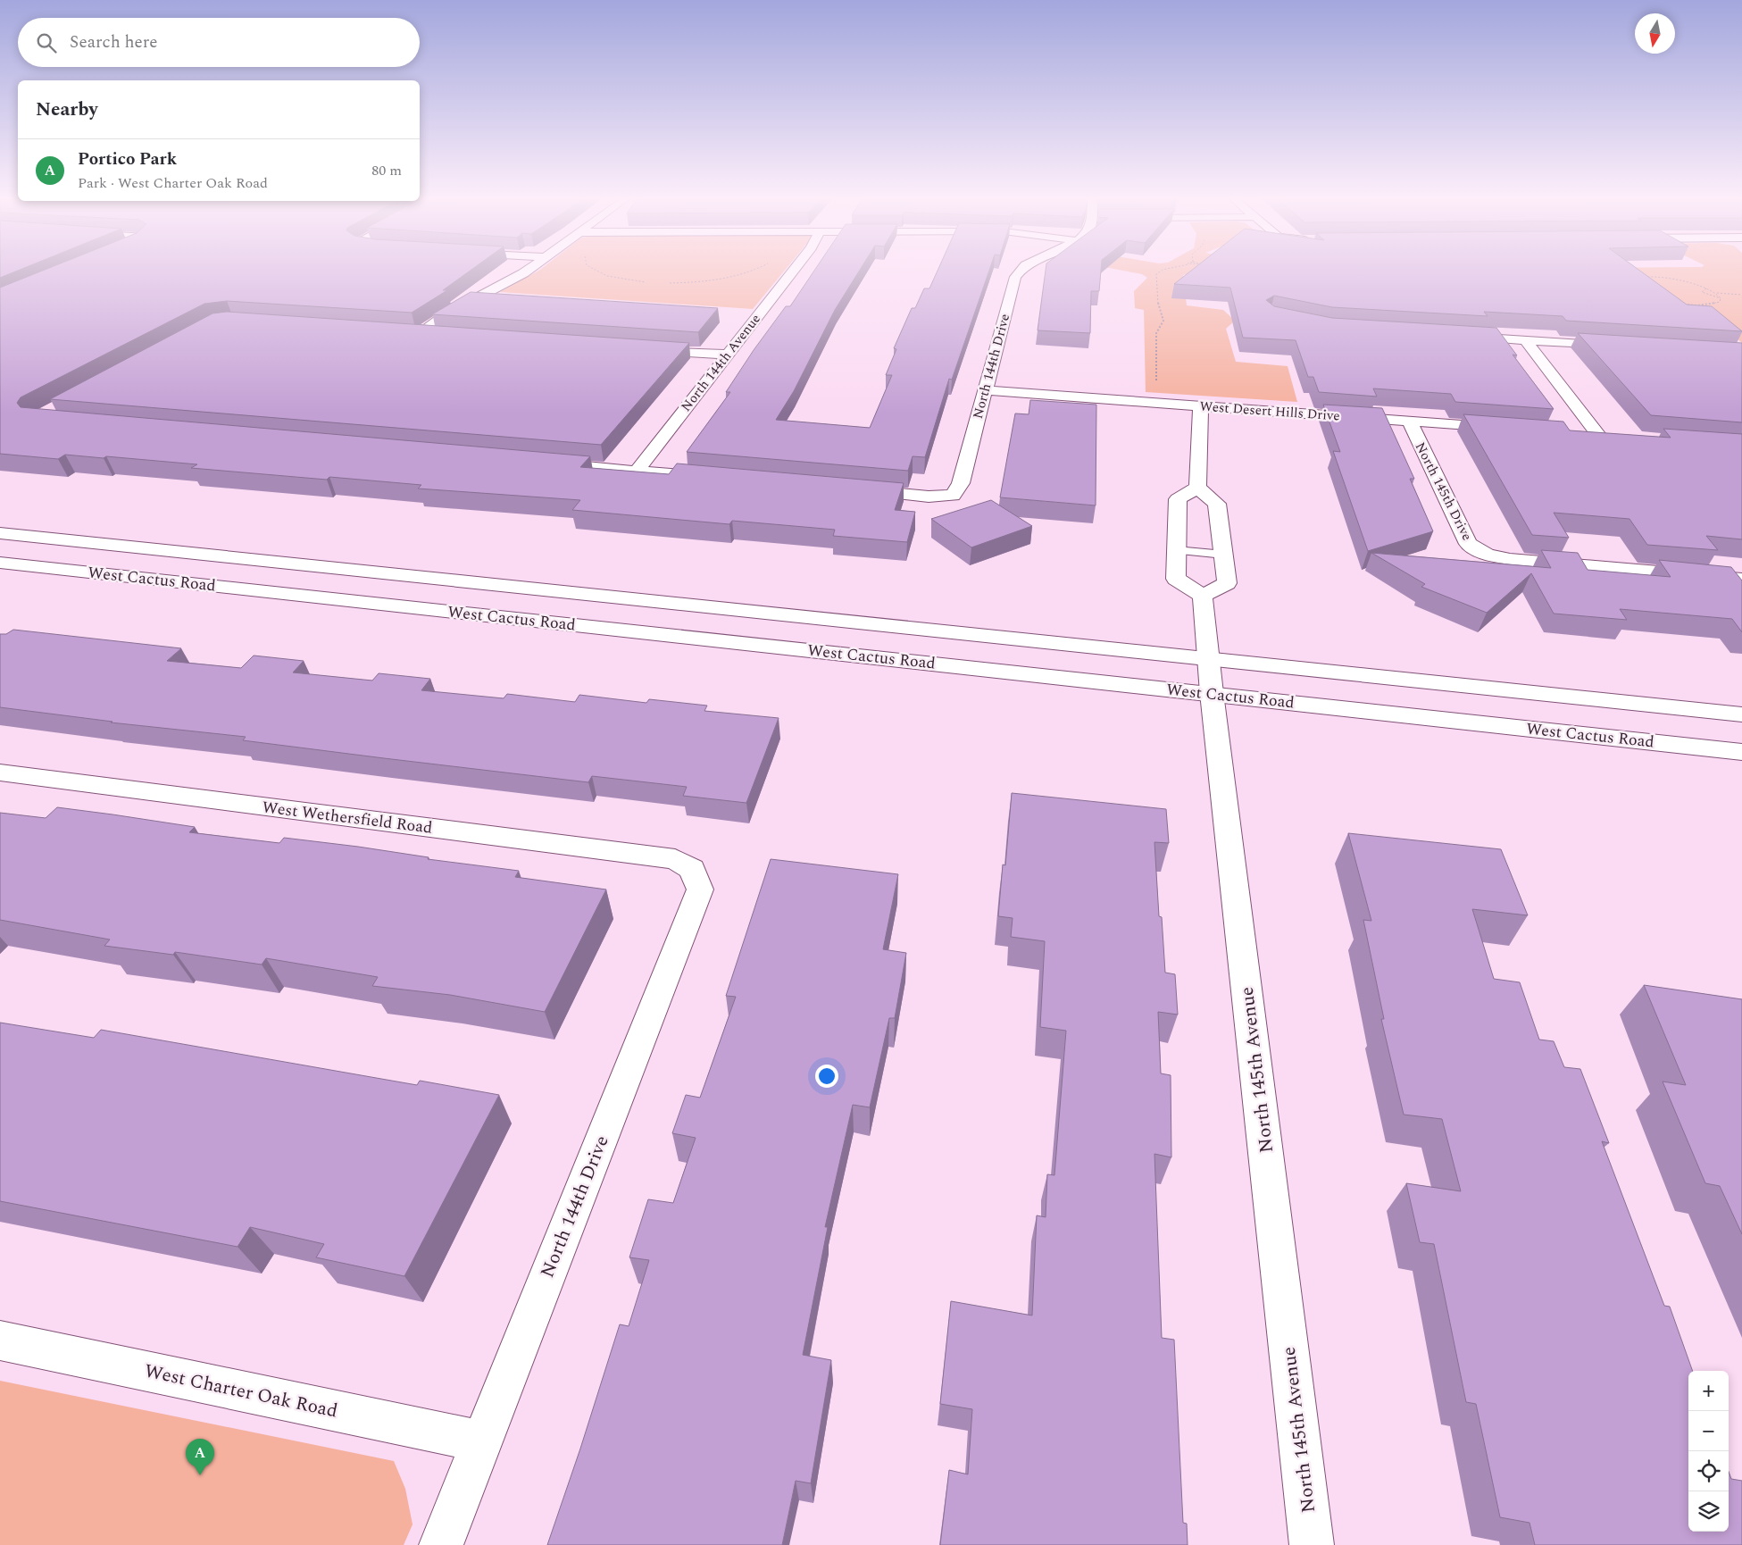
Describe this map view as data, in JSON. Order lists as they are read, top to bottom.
{
  "streets": {
    "street": [
      "North 144th Avenue",
      "North 144th Drive",
      "West Desert Hills Drive",
      "North 145th Drive",
      "West Cactus Road",
      "West Wethersfield Road",
      "North 145th Avenue",
      "West Charter Oak Road"
    ]
  },
  "crossings": [
    ["North 144th Drive", "West Desert Hills Drive"],
    ["North 144th Drive", "West Wethersfield Road"],
    ["North 144th Drive", "West Charter Oak Road"],
    ["West Desert Hills Drive", "North 145th Drive"],
    ["West Cactus Road", "North 145th Avenue"]
  ],
  "north": "bottom",
  "page": {
    "search": "Search here",
    "heading": "Nearby",
    "list": [
      {
        "mark": "A",
        "name": "Portico Park",
        "note": "Park · West Charter Oak Road",
        "value": "80 m"
      }
    ],
    "map_buttons": ["+", "−"],
    "pins": "A"
  }
}
